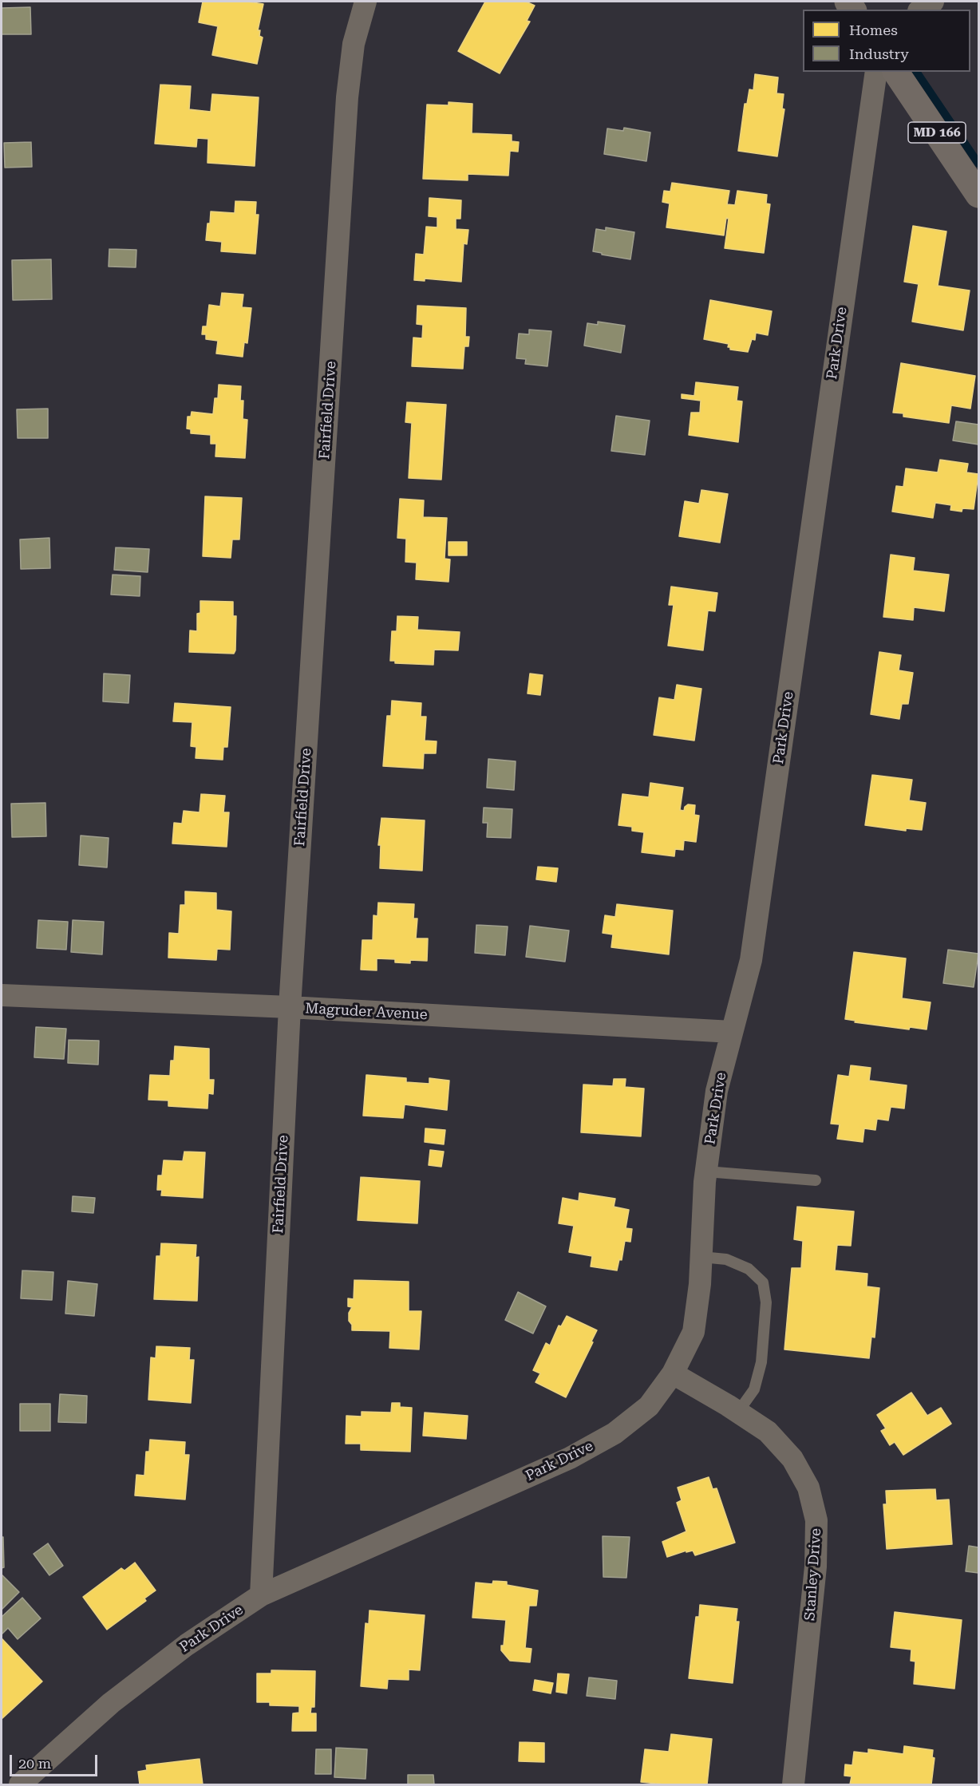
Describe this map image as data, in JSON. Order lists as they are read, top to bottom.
{
  "streets": {
    "main road": ["MD 166"],
    "street": [
      "Park Drive",
      "Fairfield Drive",
      "Magruder Avenue",
      "Stanley Drive"
    ]
  },
  "crossings": [
    ["Park Drive", "Fairfield Drive"],
    ["Park Drive", "Magruder Avenue"],
    ["Park Drive", "Stanley Drive"],
    ["Fairfield Drive", "Magruder Avenue"]
  ],
  "legend": ["Homes", "Industry"],
  "scale_bar": "20 m"
}
